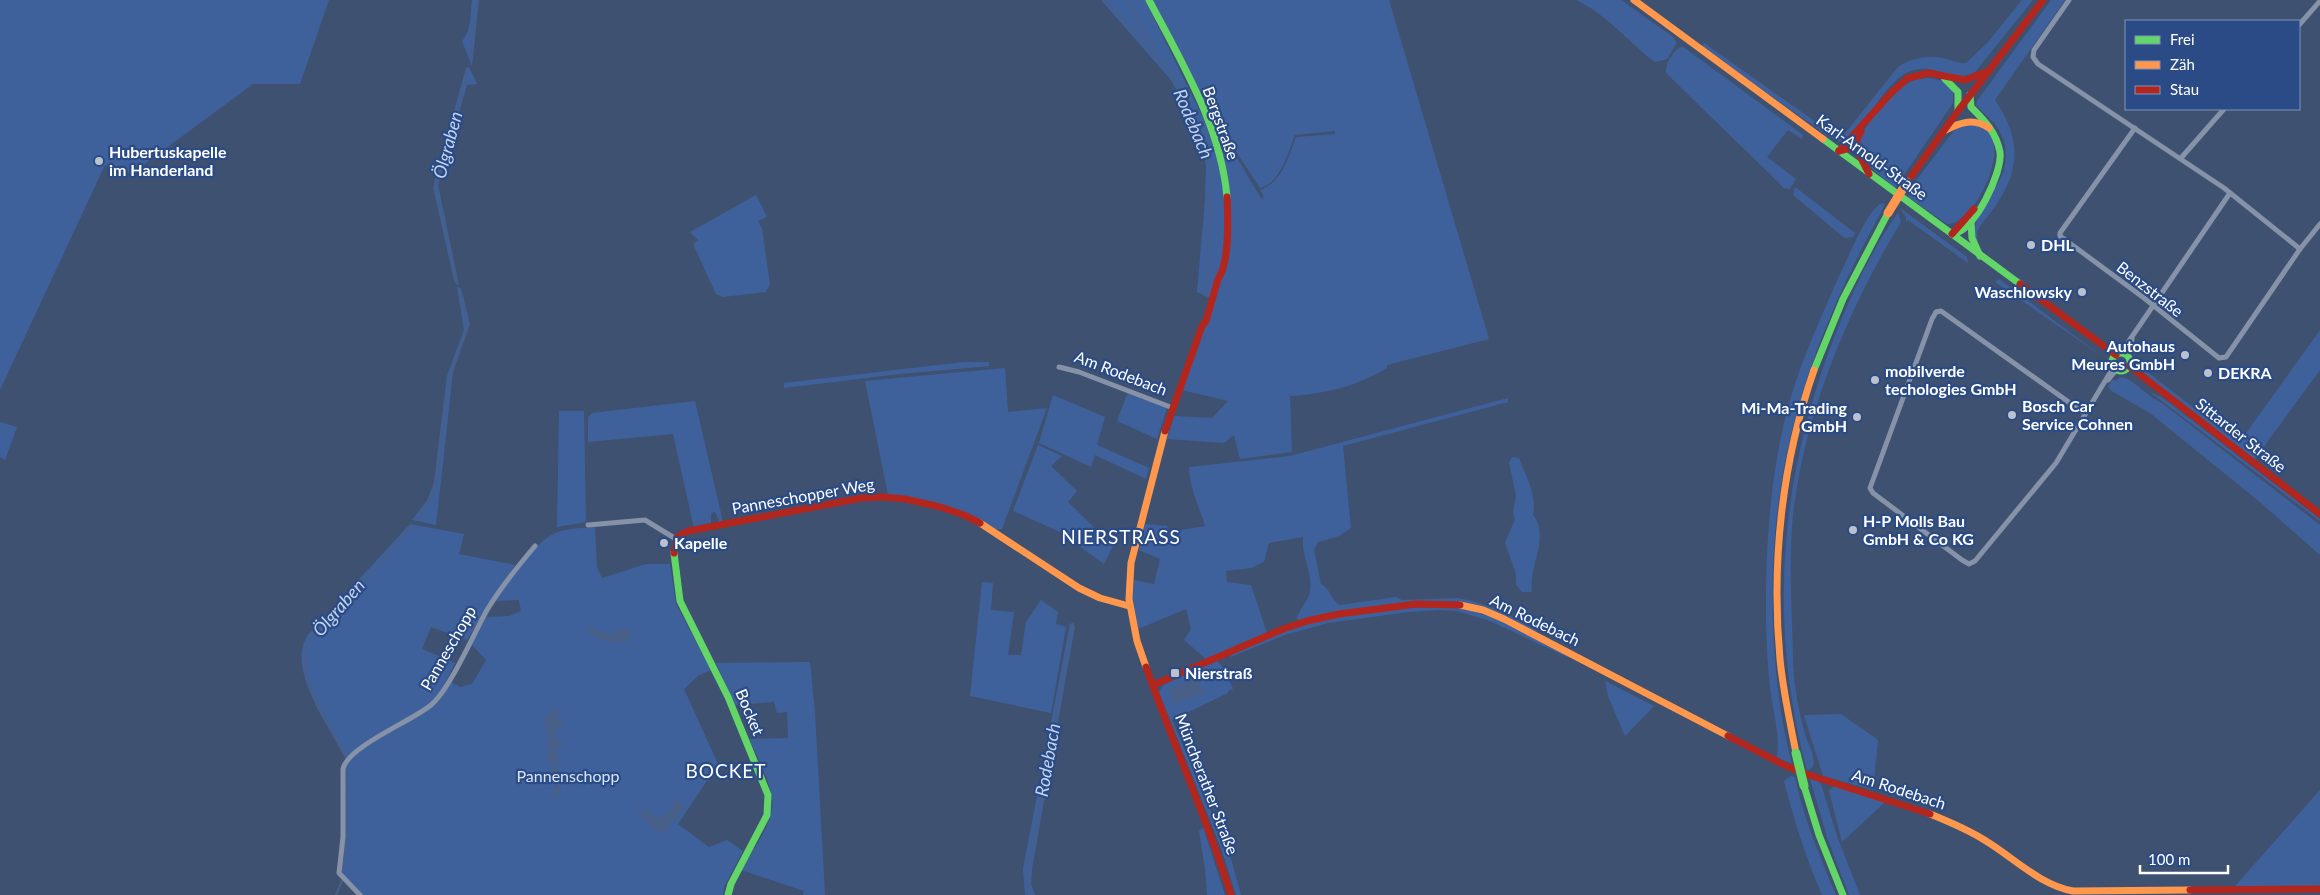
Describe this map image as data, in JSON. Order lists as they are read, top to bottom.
{
  "streets": {
    "main road": [
      "Bergstraße",
      "Karl-Arnold-Straße",
      "Am Rodebach",
      "Sittarder Straße",
      "Panneschopper Weg",
      "Bocket",
      "Müncherather Straße"
    ],
    "street": ["Benzstraße", "Panneschopp"]
  },
  "crossings": [
    ["Bergstraße", "Am Rodebach"],
    ["Karl-Arnold-Straße", "Sittarder Straße"],
    ["Am Rodebach", "Panneschopper Weg"],
    ["Am Rodebach", "Müncherather Straße"],
    ["Panneschopper Weg", "Bocket"]
  ],
  "districts": ["NIERSTRASS", "BOCKET"],
  "water": ["Rodebach", "Ölgraben"],
  "parks": ["Pannenschopp"],
  "places": {
    "other": [
      "Hubertuskapelle im Handerland",
      "DHL",
      "Waschlowsky",
      "Autohaus Meures GmbH",
      "DEKRA",
      "mobilverde techologies GmbH",
      "Bosch Car Service Cohnen",
      "Mi-Ma-Trading GmbH",
      "H-P Molls Bau GmbH & Co KG",
      "Kapelle"
    ],
    "transit": ["Nierstraß"]
  },
  "legend": ["Frei", "Zäh", "Stau"],
  "scale_bar": "100 m"
}
